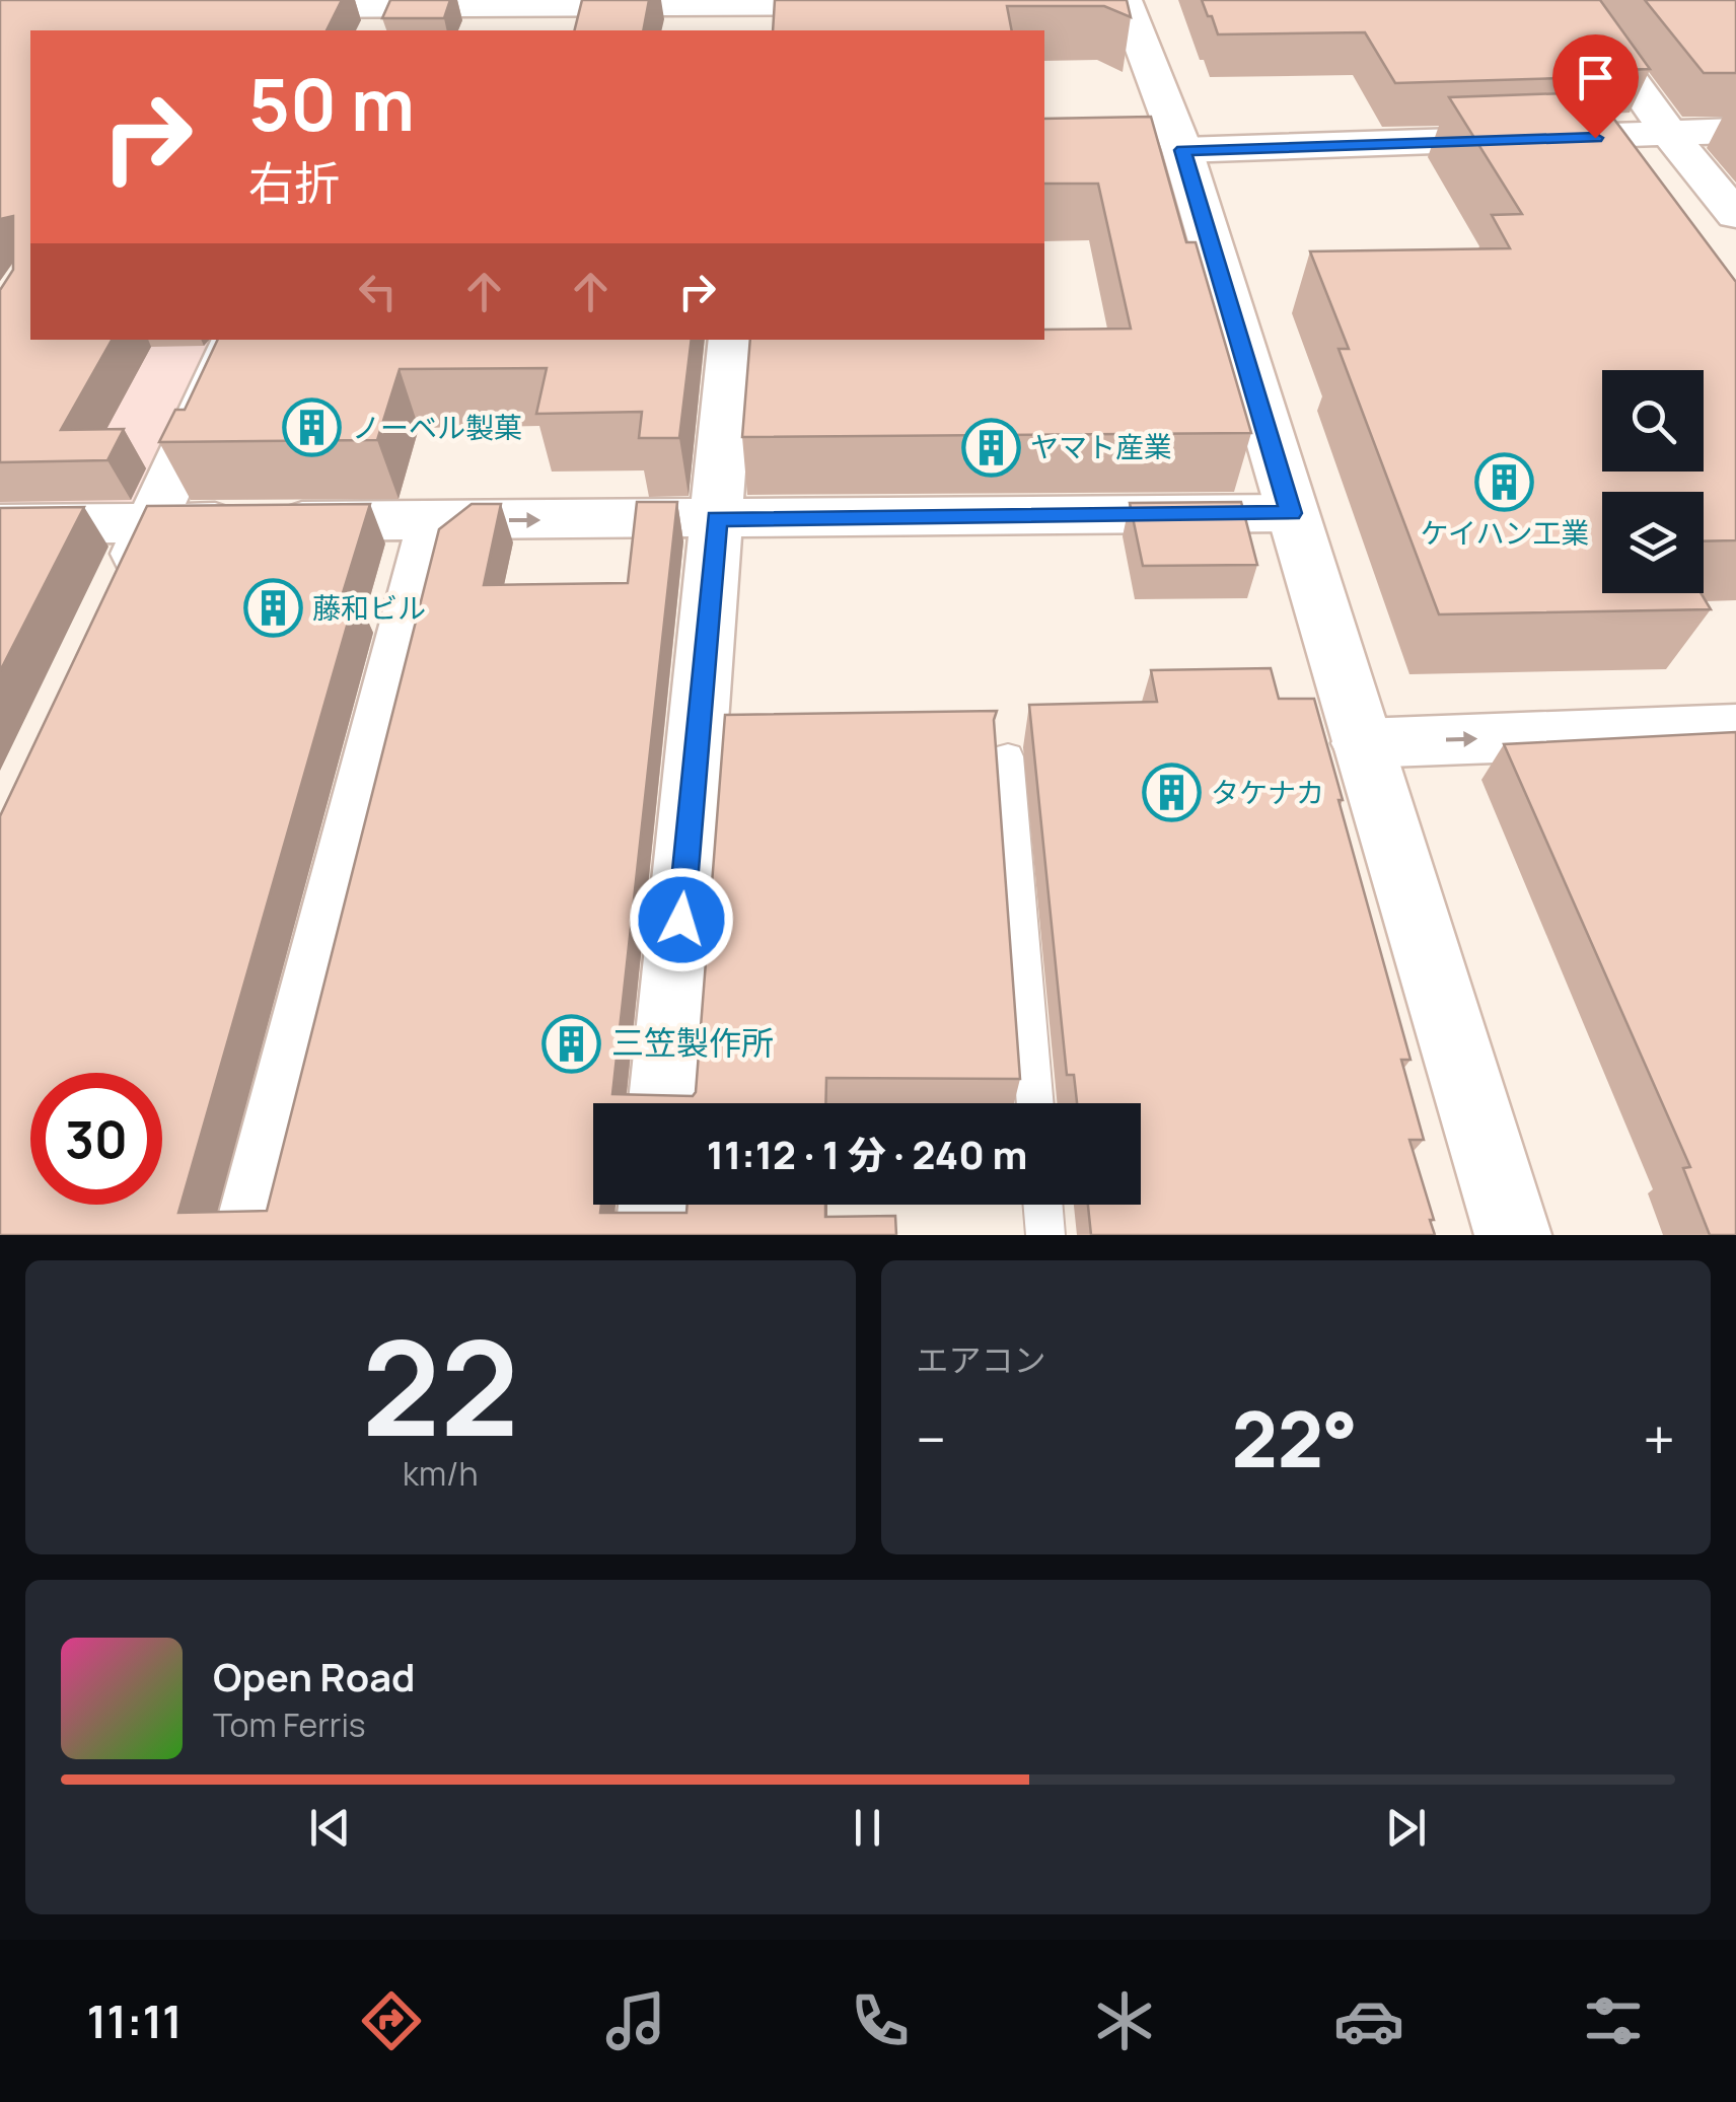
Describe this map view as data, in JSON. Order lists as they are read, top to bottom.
{
  "places": {
    "building": [
      "ノーベル製菓",
      "ヤマト産業",
      "ケイハン工業",
      "藤和ビル",
      "タケナカ",
      "三笠製作所"
    ]
  },
  "page": {
    "turn": ["50 m", "右折"],
    "limit": "30",
    "trip": "11:12 · 1 分 · 240 m",
    "tile": [
      ["22", "km/h"],
      "エアコン"
    ],
    "heat": ["−", "22°", "+"],
    "song": ["Open Road", "Tom Ferris"],
    "tabs": "11:11"
  }
}
